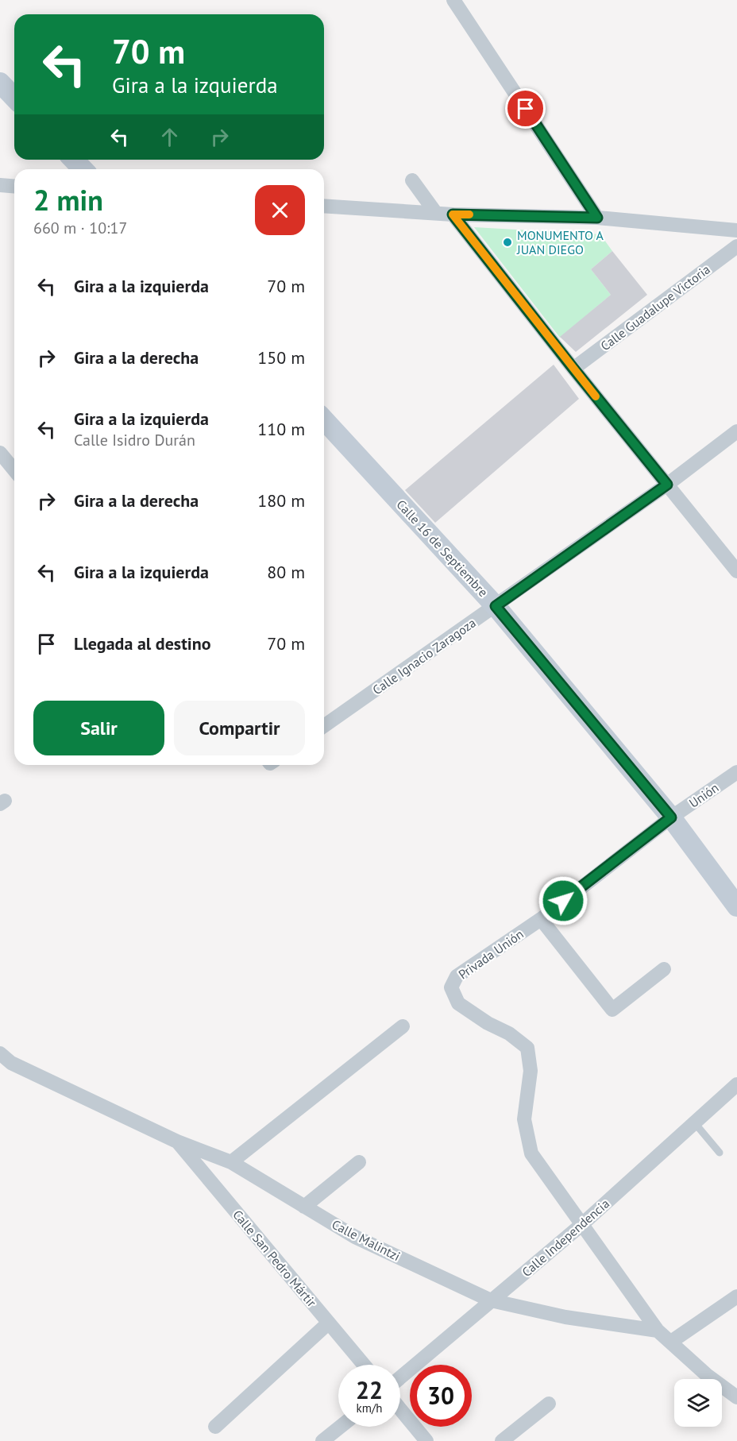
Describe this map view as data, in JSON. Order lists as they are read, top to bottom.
{
  "streets": {
    "street": [
      "Calle Guadalupe Victoria",
      "Calle 16 de Septiembre",
      "Calle Ignacio Zaragoza",
      "Unión",
      "Privada Unión",
      "Calle Independencia",
      "Calle Malintzi",
      "Calle San Pedro Mártir"
    ]
  },
  "crossings": [
    ["Calle 16 de Septiembre", "Calle Ignacio Zaragoza"],
    ["Calle 16 de Septiembre", "Unión"],
    ["Unión", "Privada Unión"],
    ["Privada Unión", "Calle Independencia"],
    ["Calle Independencia", "Calle Malintzi"],
    ["Calle Malintzi", "Calle San Pedro Mártir"]
  ],
  "places": ["MONUMENTO A JUAN DIEGO"],
  "page": {
    "turn": ["70 m", "Gira a la izquierda"],
    "heading": ["2 min", "660 m · 10:17"],
    "list": [
      {
        "name": "Gira a la izquierda",
        "value": "70 m"
      },
      {
        "name": "Gira a la derecha",
        "value": "150 m"
      },
      {
        "name": "Gira a la izquierda",
        "note": "Calle Isidro Durán",
        "value": "110 m"
      },
      {
        "name": "Gira a la derecha",
        "value": "180 m"
      },
      {
        "name": "Gira a la izquierda",
        "value": "80 m"
      },
      {
        "name": "Llegada al destino",
        "value": "70 m"
      }
    ],
    "buttons": ["Salir", "Compartir"],
    "speed": "22 km/h",
    "limit": "30"
  }
}
